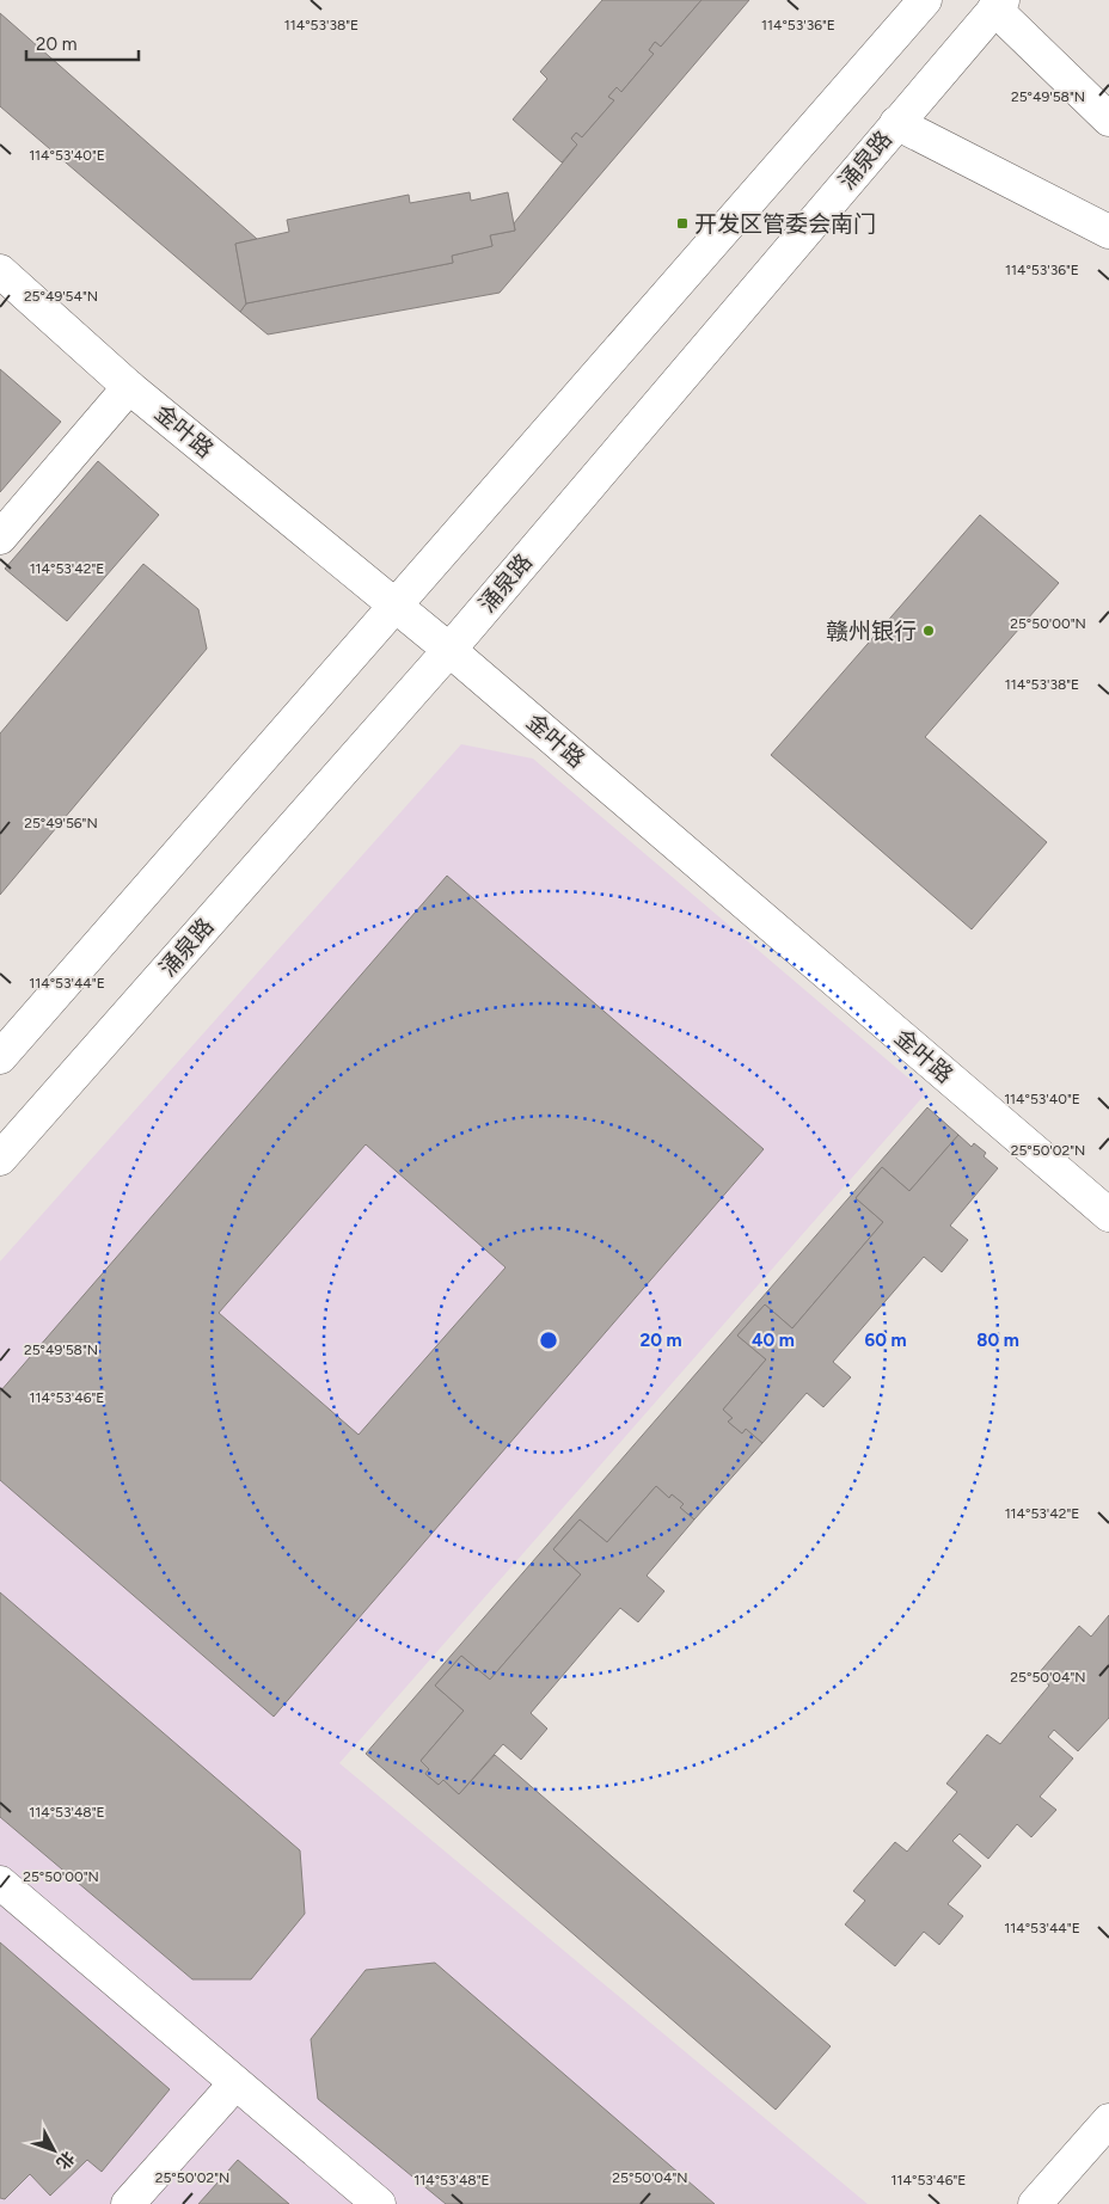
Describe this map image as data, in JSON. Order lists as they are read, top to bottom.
{
  "streets": {
    "main road": ["涌泉路", "金叶路"]
  },
  "crossings": [
    ["涌泉路", "金叶路"]
  ],
  "places": {
    "transit": ["开发区管委会南门"],
    "other": ["赣州银行"]
  },
  "scale_bar": "20 m",
  "north": "bottom right",
  "coordinates": [
    "114°53'38\"E",
    "114°53'36\"E",
    "25°49'58\"N",
    "114°53'40\"E",
    "25°49'54\"N",
    "114°53'42\"E",
    "25°50'00\"N",
    "25°49'56\"N",
    "114°53'44\"E",
    "25°50'02\"N",
    "114°53'46\"E",
    "25°50'04\"N",
    "114°53'48\"E"
  ],
  "rings": [
    "20 m",
    "40 m",
    "60 m",
    "80 m"
  ]
}
